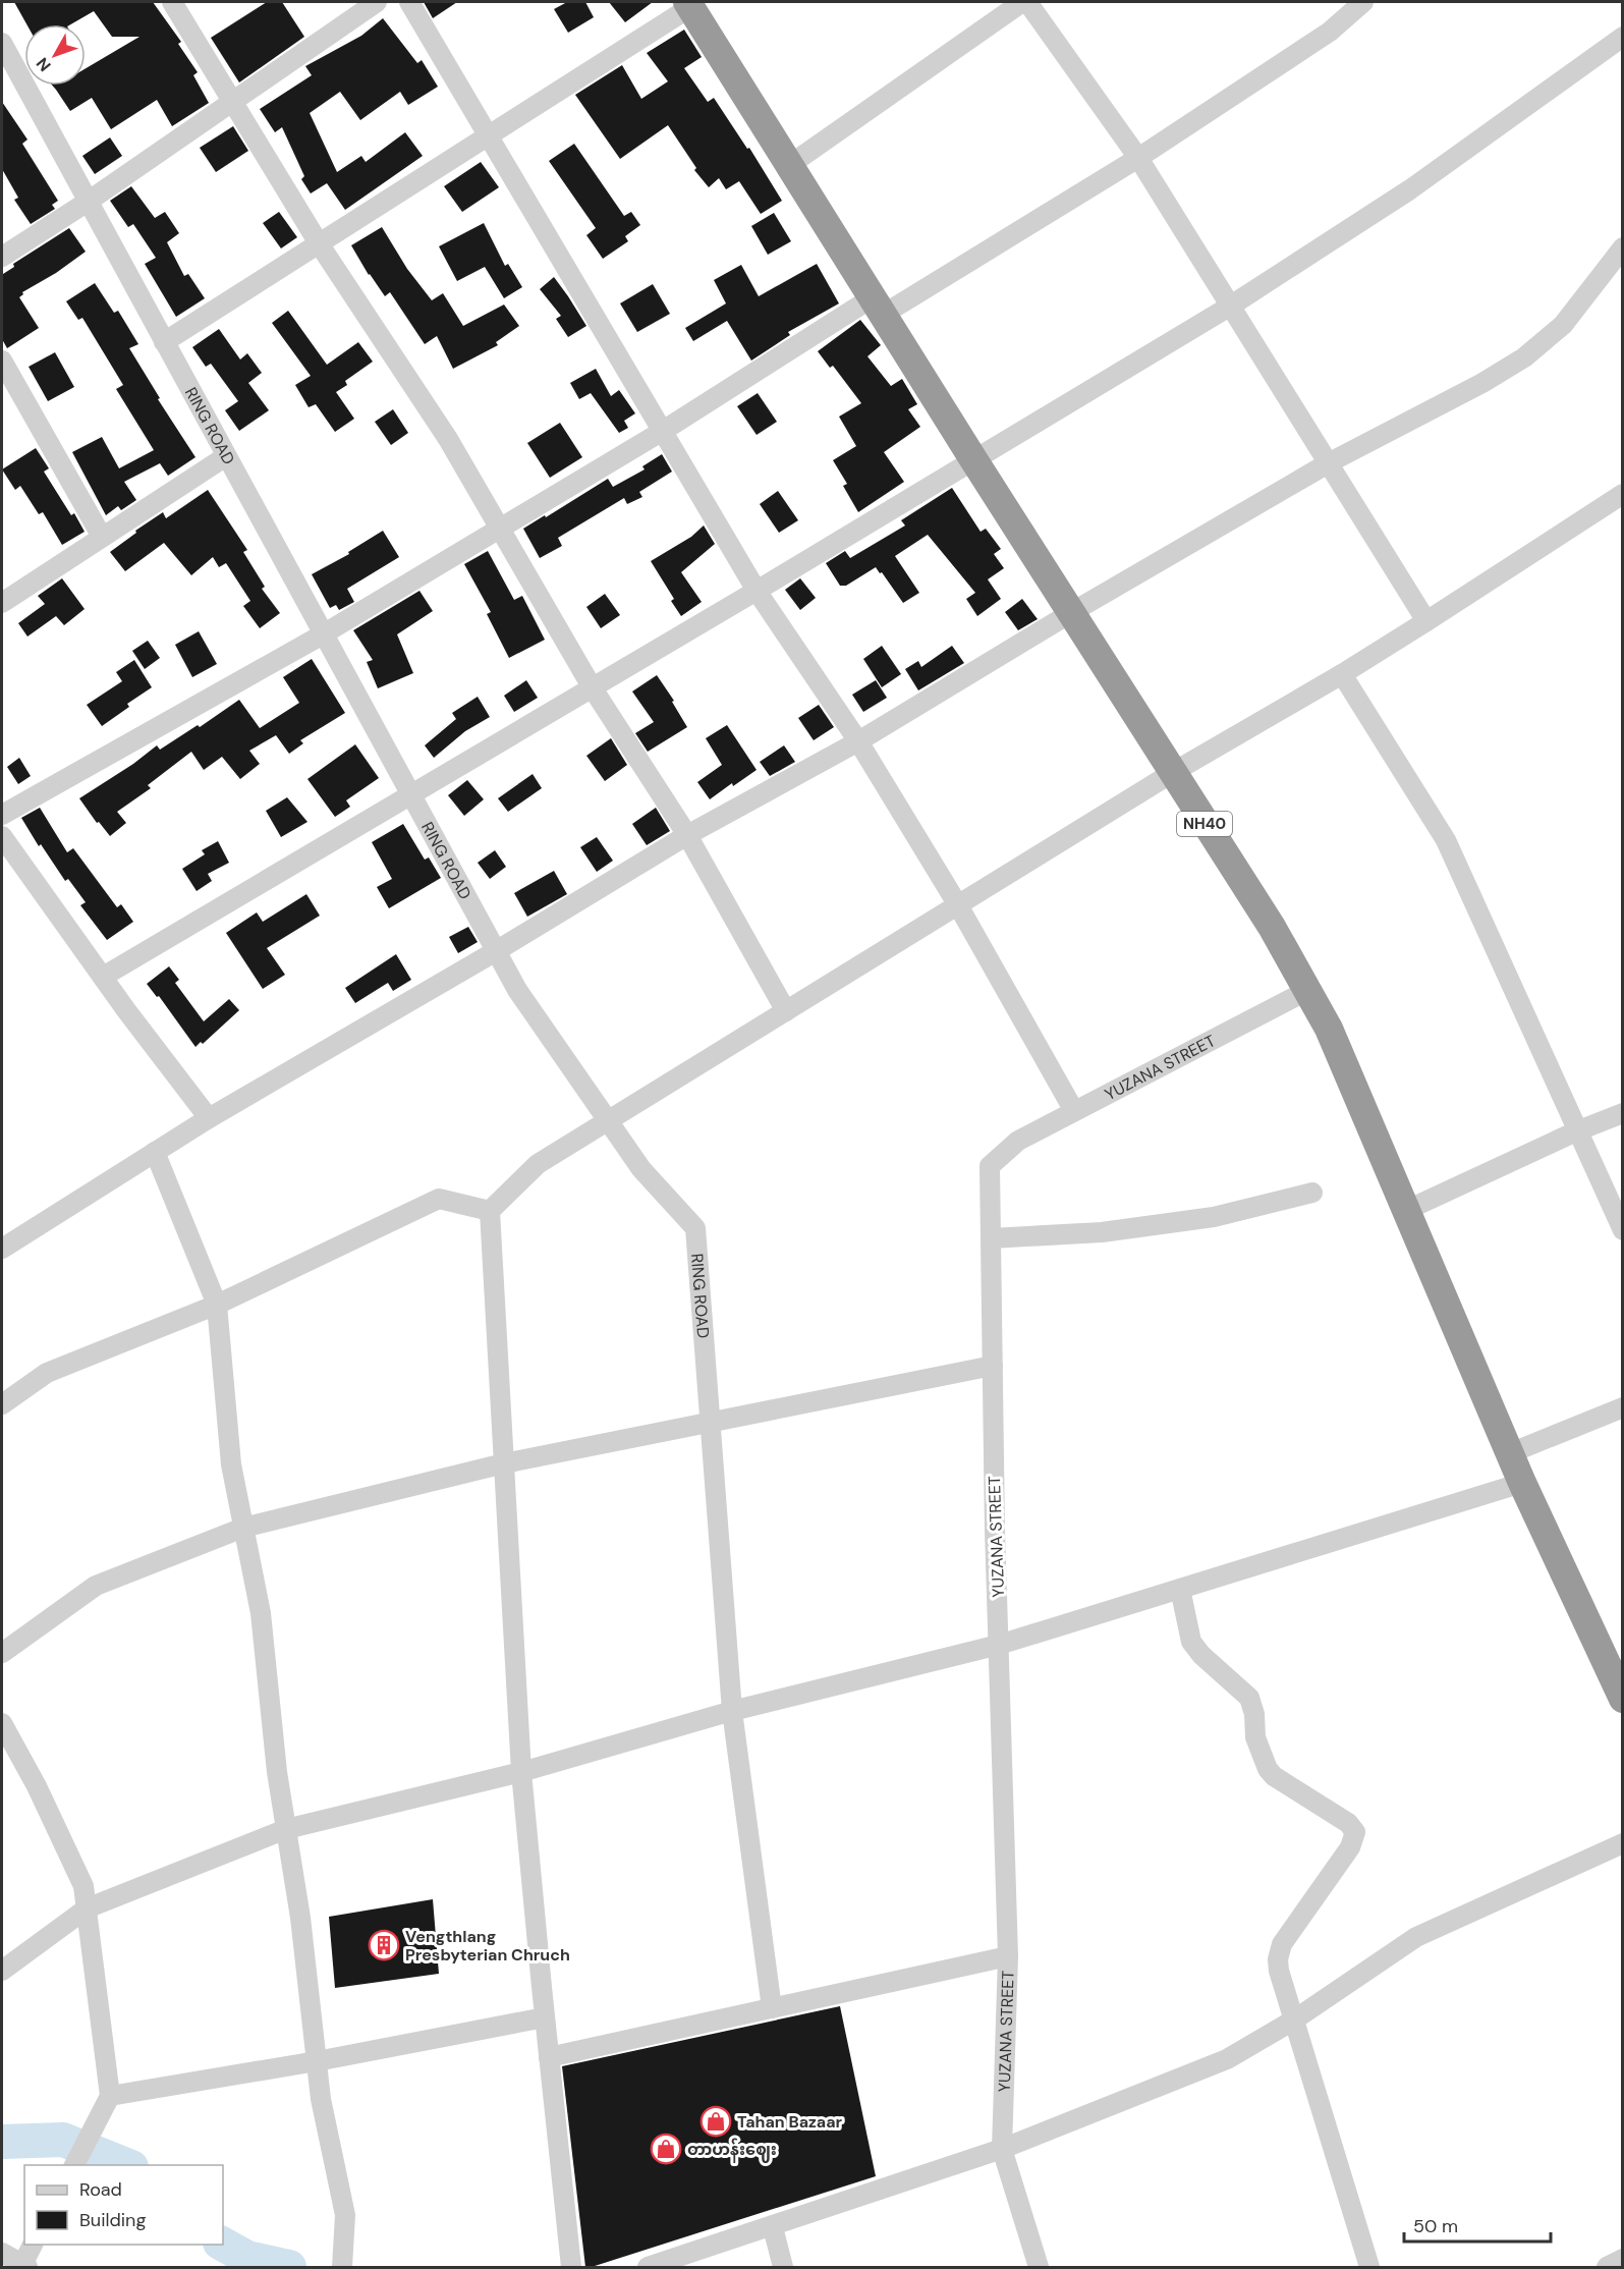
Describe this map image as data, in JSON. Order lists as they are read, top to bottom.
{
  "streets": {
    "highway": ["NH40"],
    "street": ["RING ROAD", "YUZANA STREET"]
  },
  "crossings": [
    ["NH40", "YUZANA STREET"]
  ],
  "places": {
    "building": ["Vengthlang Presbyterian Chruch"],
    "shop": ["Tahan Bazaar", "တာဟန်းဈေး"]
  },
  "legend": ["Road", "Building"],
  "scale_bar": "50 m",
  "north": "bottom left"
}
